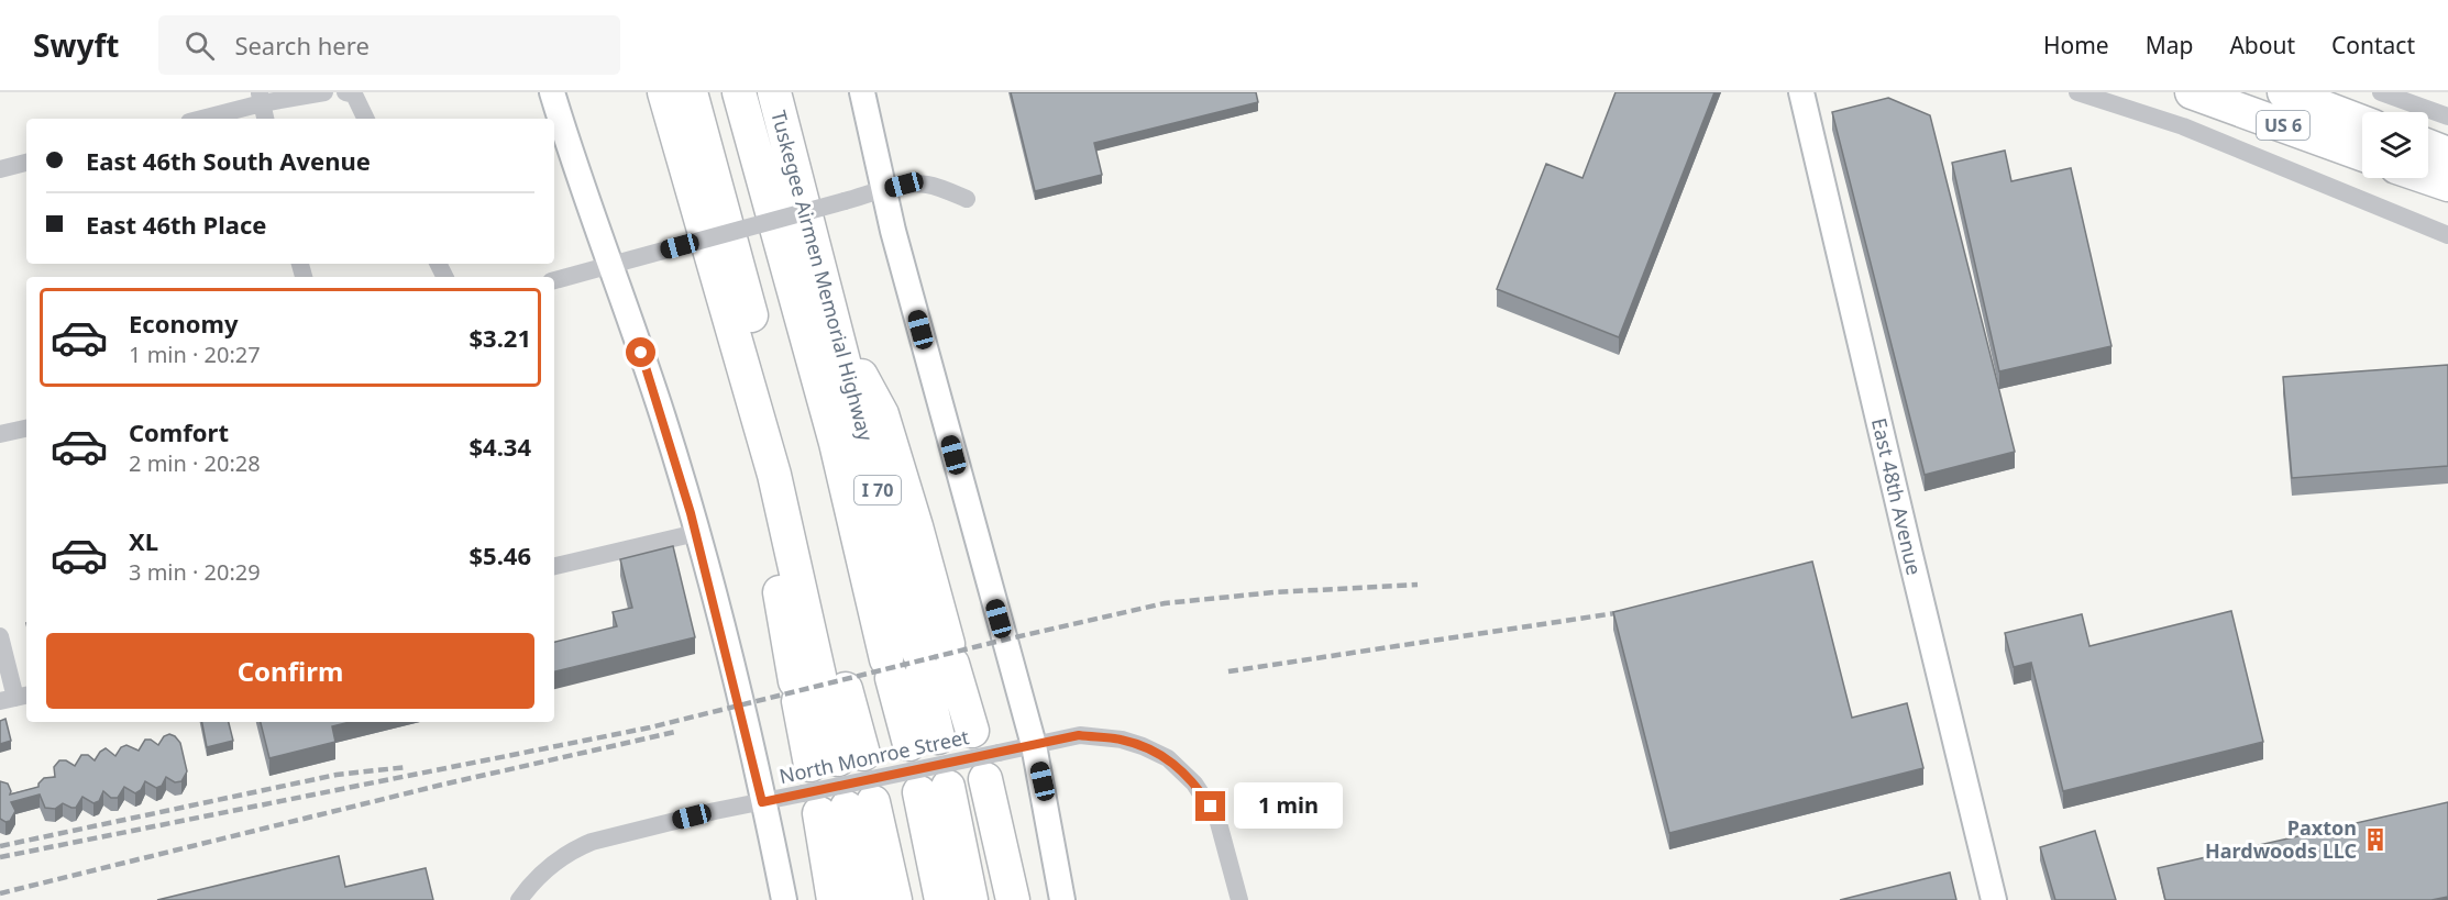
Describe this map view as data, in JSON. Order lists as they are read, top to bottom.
{
  "streets": {
    "highway": ["US 6", "Tuskegee Airmen Memorial Highway"],
    "main road": ["East 48th Avenue"],
    "street": ["North Monroe Street"]
  },
  "places": {
    "building": ["Paxton Hardwoods LLC"]
  },
  "page": {
    "header": "Swyft",
    "search": "Search here",
    "nav": [
      "Home",
      "Map",
      "About",
      "Contact"
    ],
    "banner": ["East 46th South Avenue", "East 46th Place"],
    "list": [
      {
        "name": "Economy",
        "note": "1 min · 20:27",
        "value": "$3.21"
      },
      {
        "name": "Comfort",
        "note": "2 min · 20:28",
        "value": "$4.34"
      },
      {
        "name": "XL",
        "note": "3 min · 20:29",
        "value": "$5.46"
      }
    ],
    "buttons": "Confirm",
    "bubble": "1 min"
  }
}
